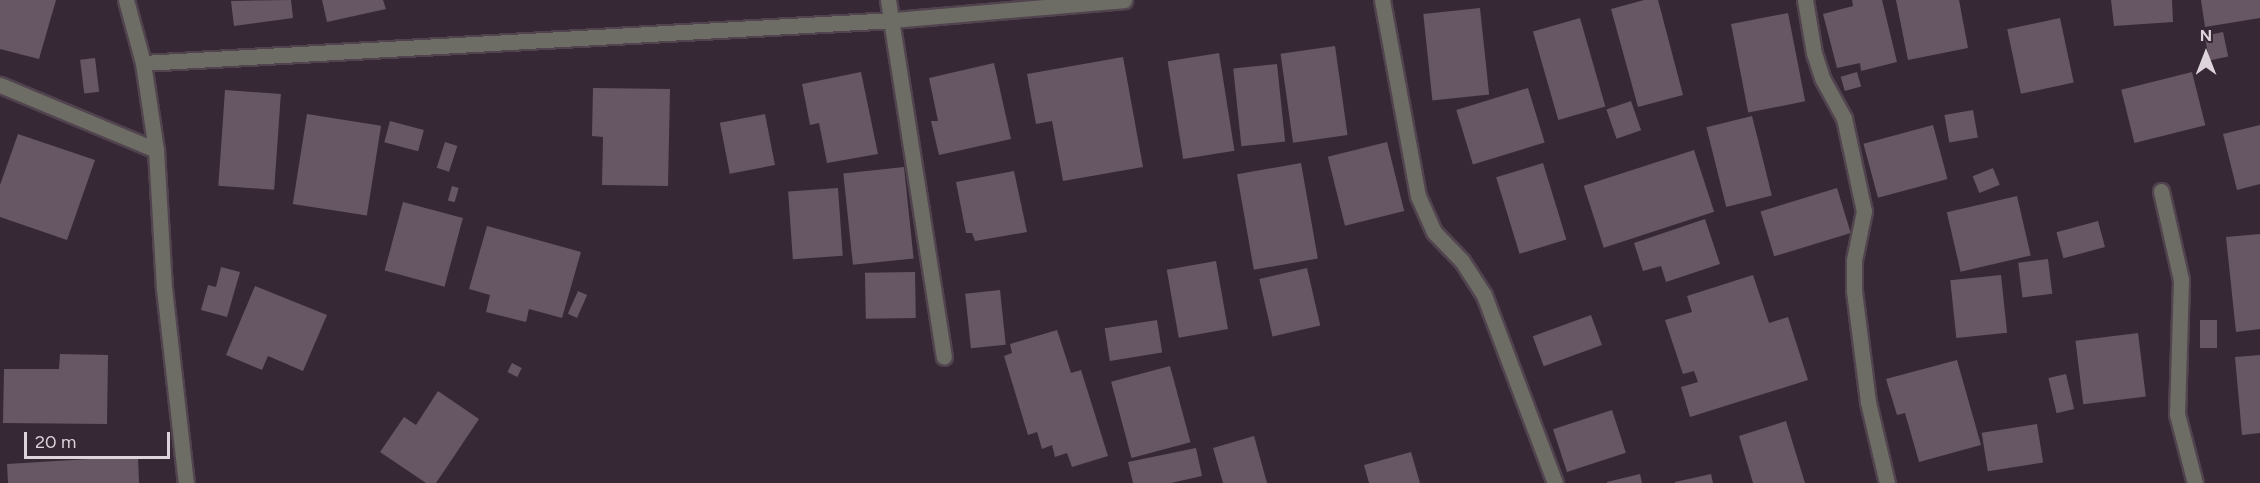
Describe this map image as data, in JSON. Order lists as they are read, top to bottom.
{
  "scale_bar": "20 m",
  "north": "top"
}
